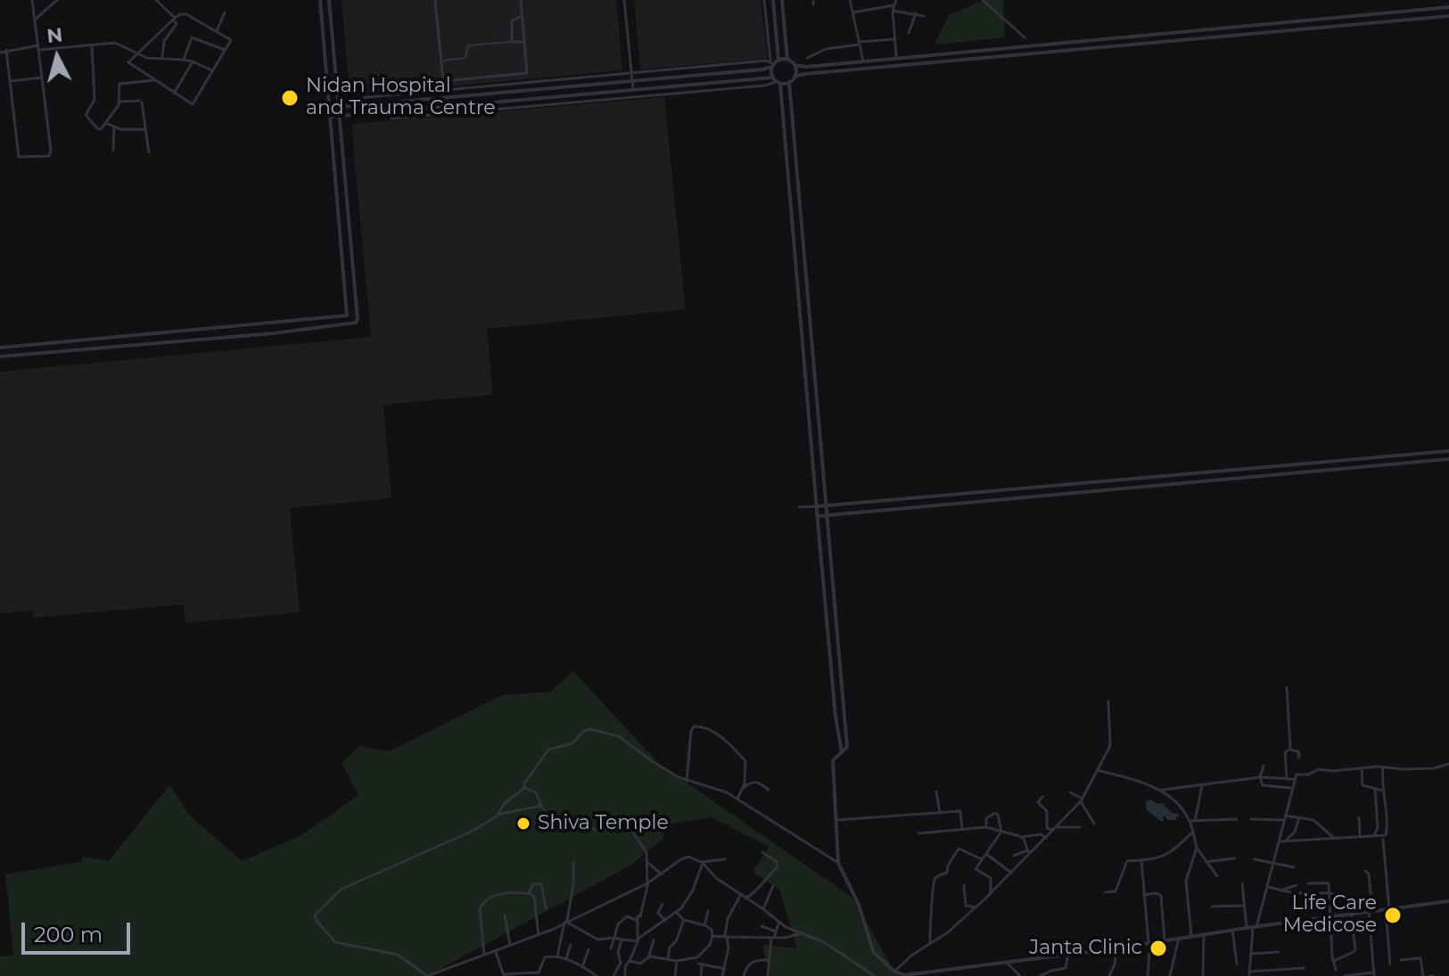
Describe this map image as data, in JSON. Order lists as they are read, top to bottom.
{
  "places": [
    "Nidan Hospital and Trauma Centre",
    "Shiva Temple",
    "Life Care Medicose",
    "Janta Clinic"
  ],
  "scale_bar": "200 m",
  "north": "top"
}
